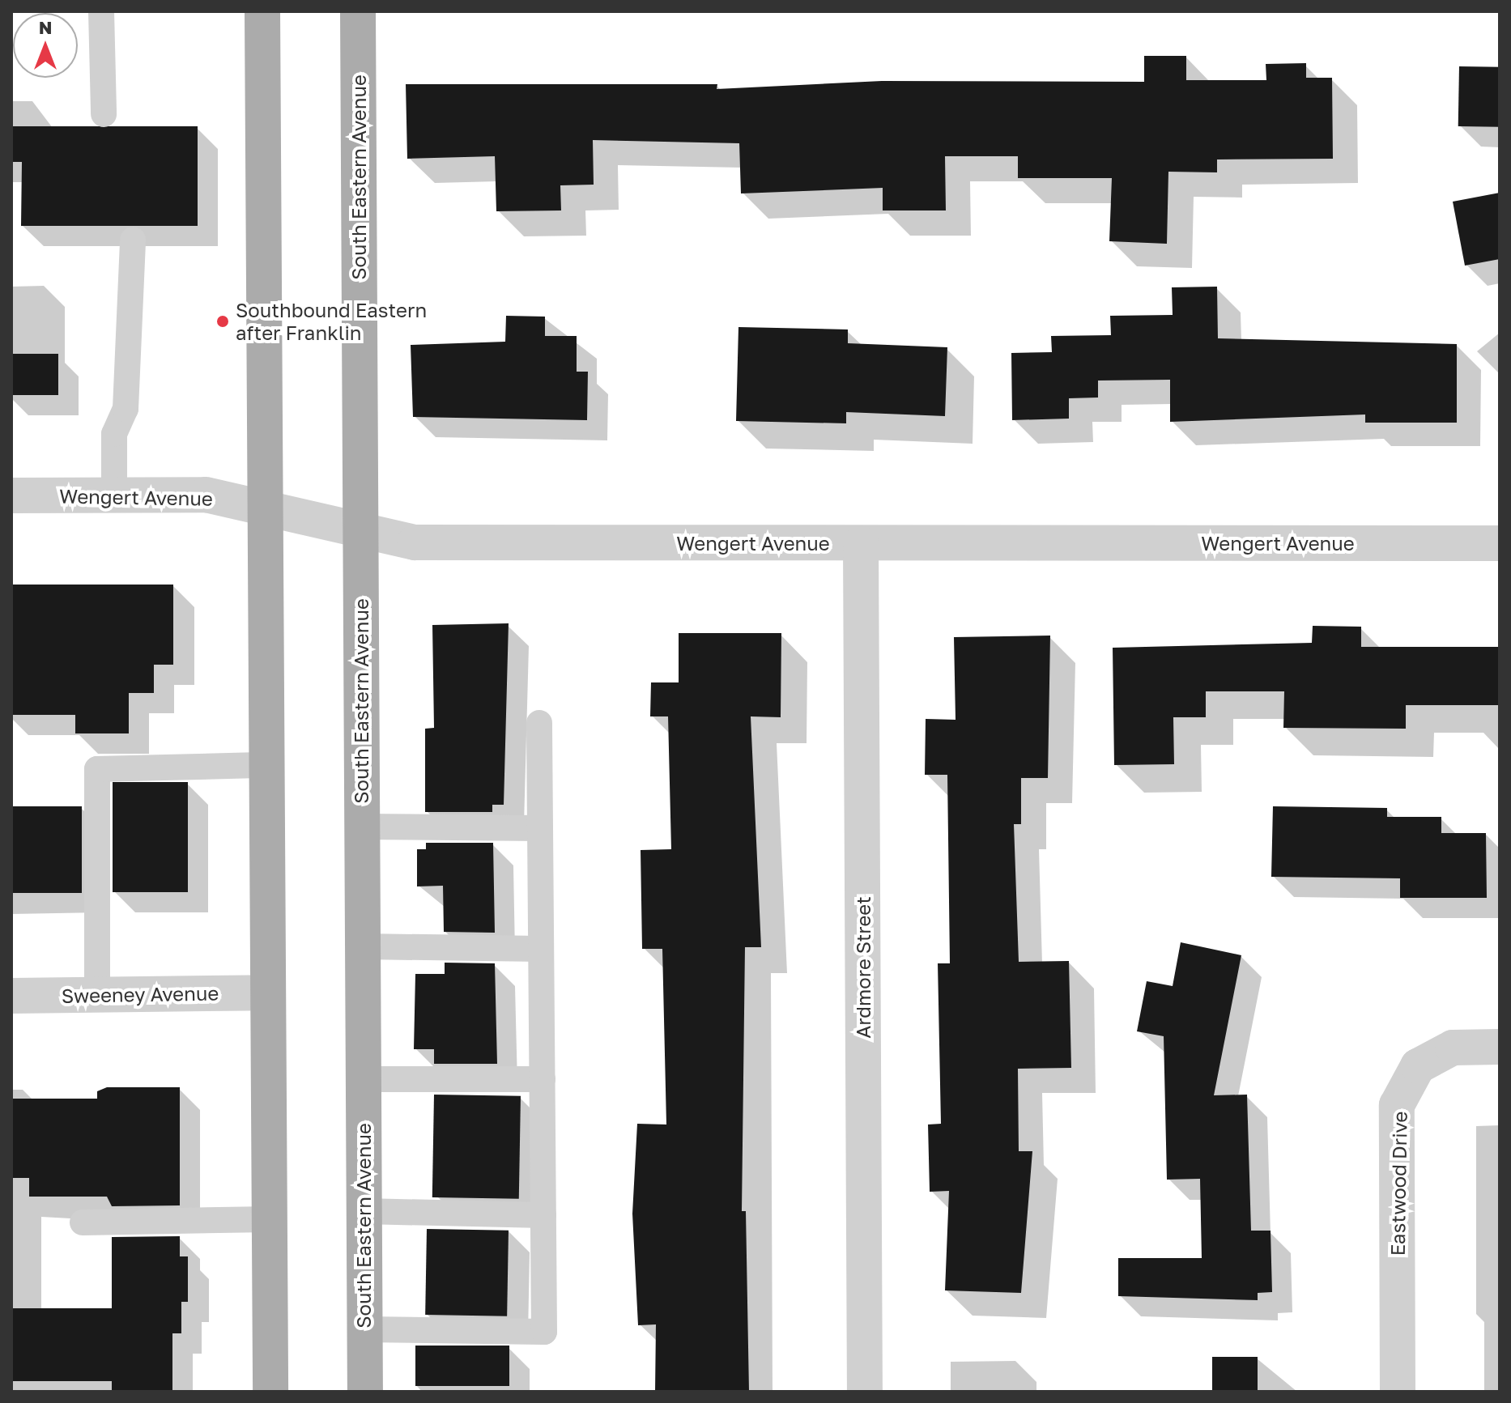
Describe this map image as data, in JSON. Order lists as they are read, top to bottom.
{
  "streets": {
    "main road": ["South Eastern Avenue"],
    "street": [
      "Wengert Avenue",
      "Ardmore Street",
      "Sweeney Avenue",
      "Eastwood Drive"
    ]
  },
  "crossings": [
    ["South Eastern Avenue", "Wengert Avenue"],
    ["Wengert Avenue", "Ardmore Street"]
  ],
  "places": ["Southbound Eastern after Franklin"],
  "north": "top"
}
